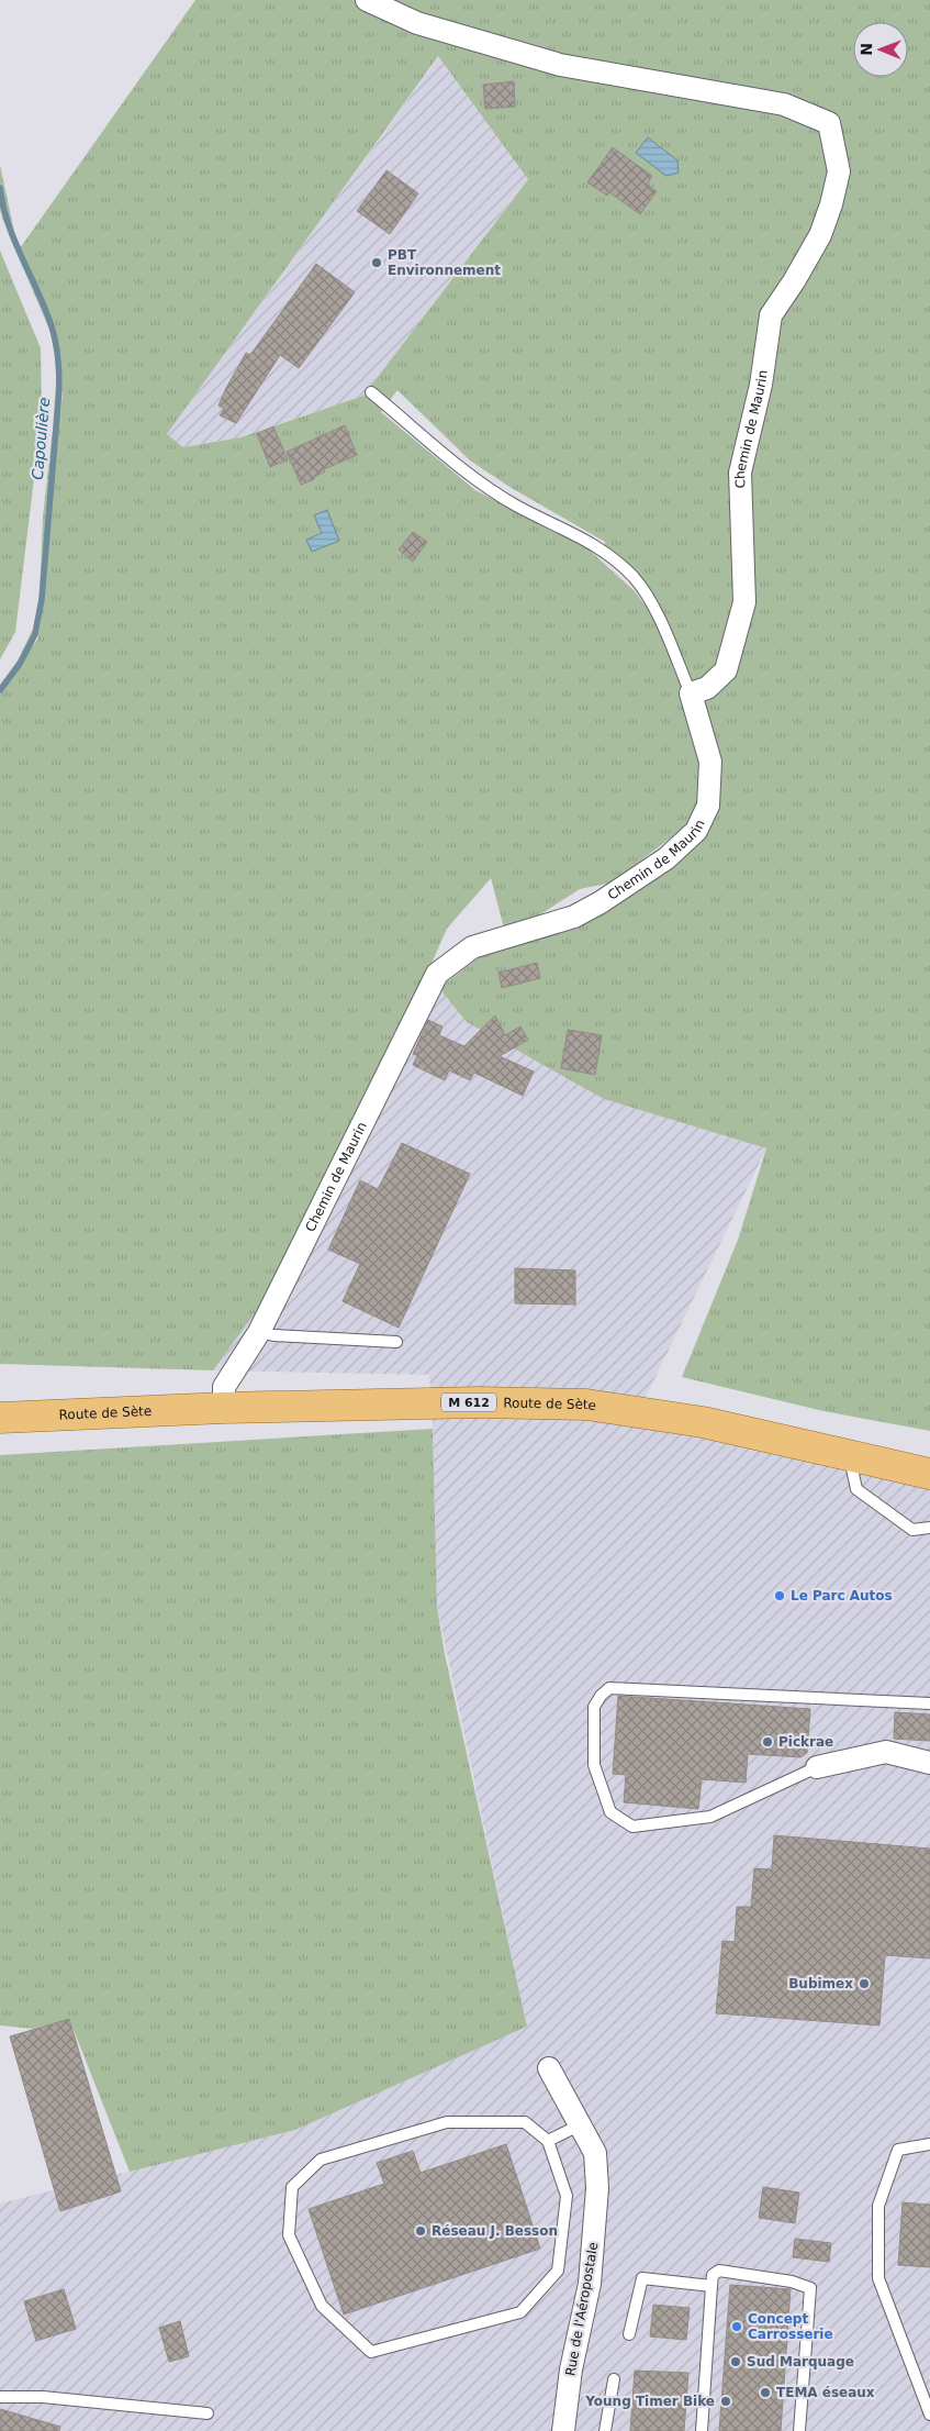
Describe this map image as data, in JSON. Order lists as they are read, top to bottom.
{
  "streets": {
    "main road": ["M 612", "Route de Sète"],
    "street": ["Chemin de Maurin", "Rue de l'Aéropostale"]
  },
  "crossings": [
    ["Chemin de Maurin", "Route de Sète"]
  ],
  "water": ["Capoulière"],
  "places": [
    "PBT Environnement",
    "Le Parc Autos",
    "Pickrae",
    "Bubimex",
    "Réseau J. Besson",
    "Concept Carrosserie",
    "Sud Marquage",
    "TEMA éseaux",
    "Young Timer Bike"
  ],
  "north": "left"
}
